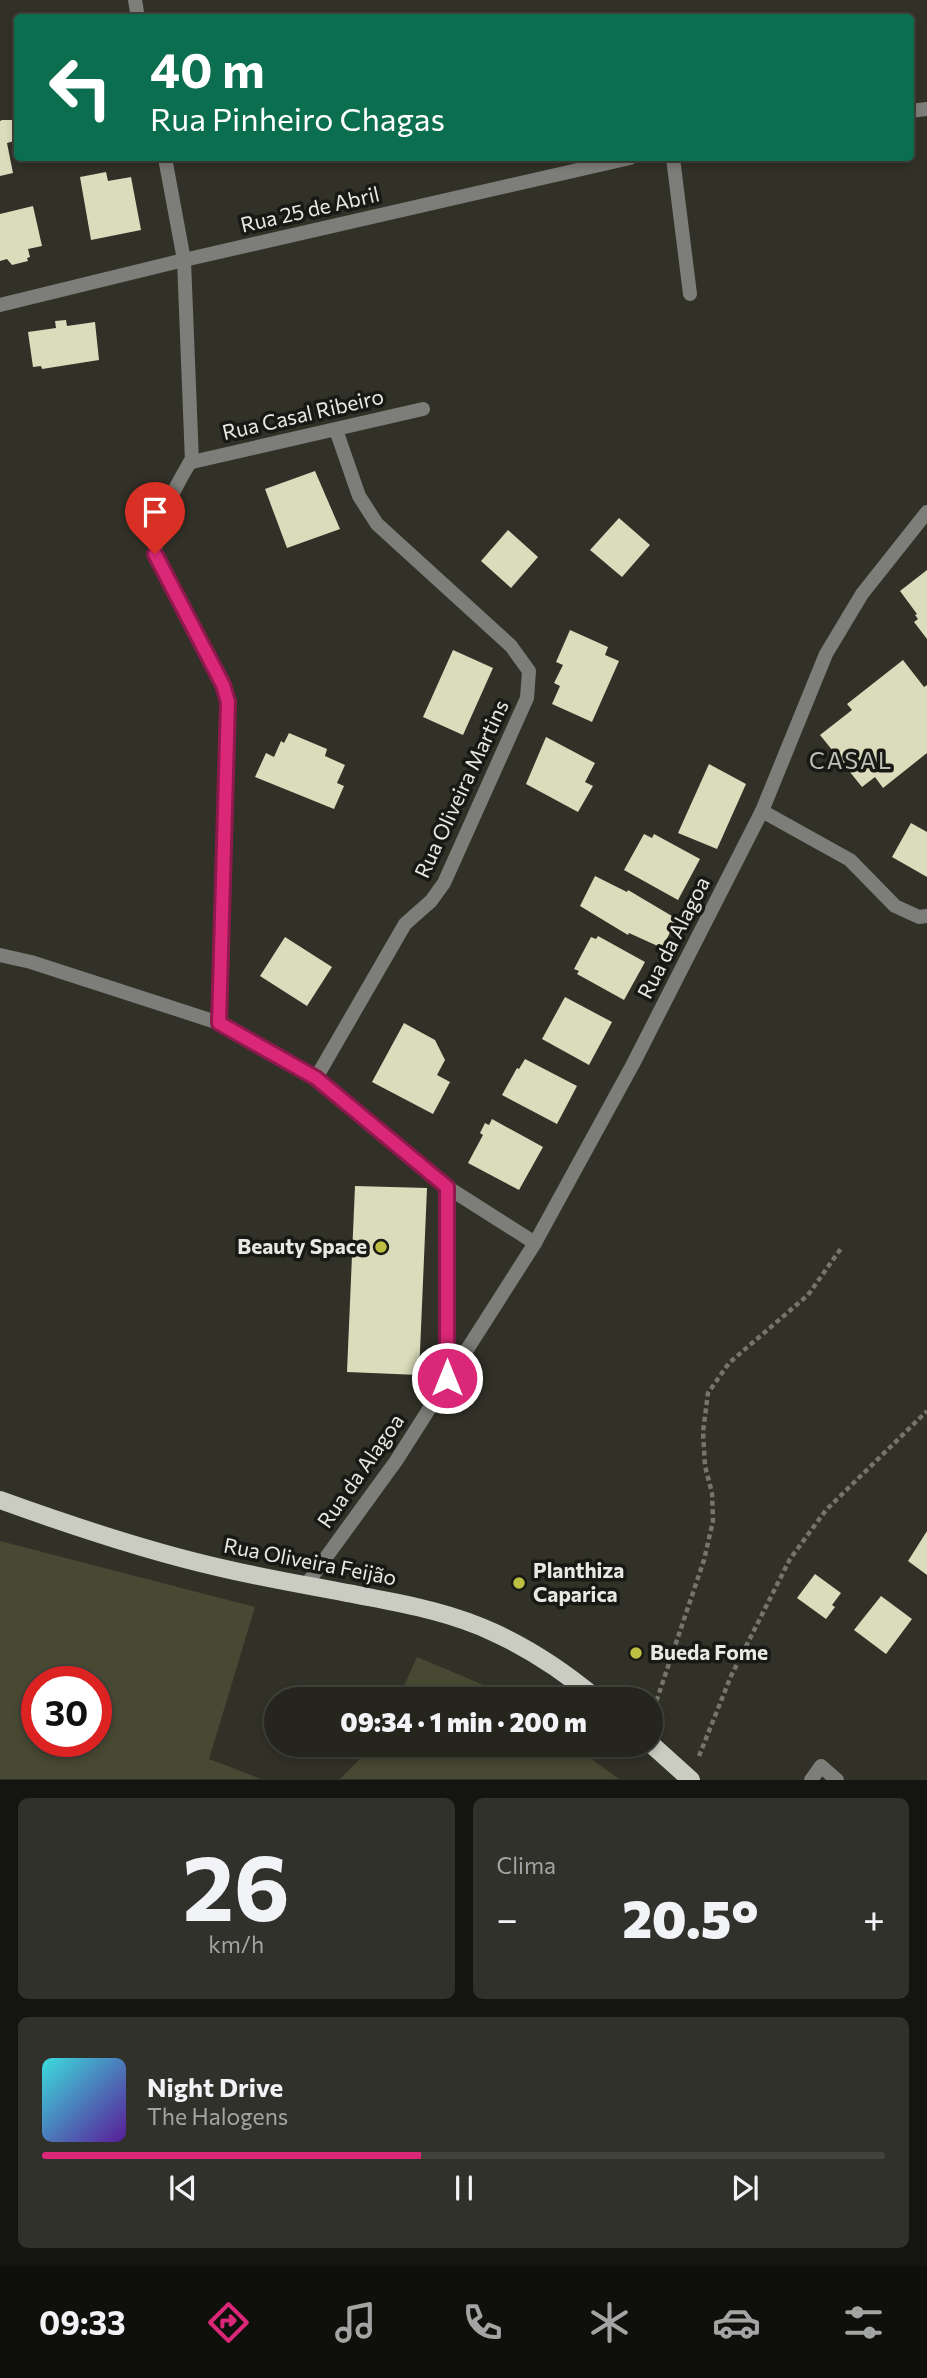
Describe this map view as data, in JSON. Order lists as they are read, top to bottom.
{
  "streets": {
    "main road": ["Rua Oliveira Feijão"],
    "street": [
      "Rua 25 de Abril",
      "Rua Casal Ribeiro",
      "Rua Oliveira Martins",
      "Rua da Alagoa"
    ]
  },
  "crossings": [
    ["Rua Casal Ribeiro", "Rua Oliveira Martins"],
    ["Rua da Alagoa", "Rua Oliveira Feijão"]
  ],
  "districts": ["CASAL"],
  "places": ["Beauty Space", "Planthiza Caparica", "Bueda Fome"],
  "page": {
    "turn": ["40 m", "Rua Pinheiro Chagas"],
    "limit": "30",
    "trip": "09:34 · 1 min · 200 m",
    "tile": [
      ["26", "km/h"],
      "Clima"
    ],
    "heat": ["−", "20.5°", "+"],
    "song": ["Night Drive", "The Halogens"],
    "tabs": "09:33"
  }
}
